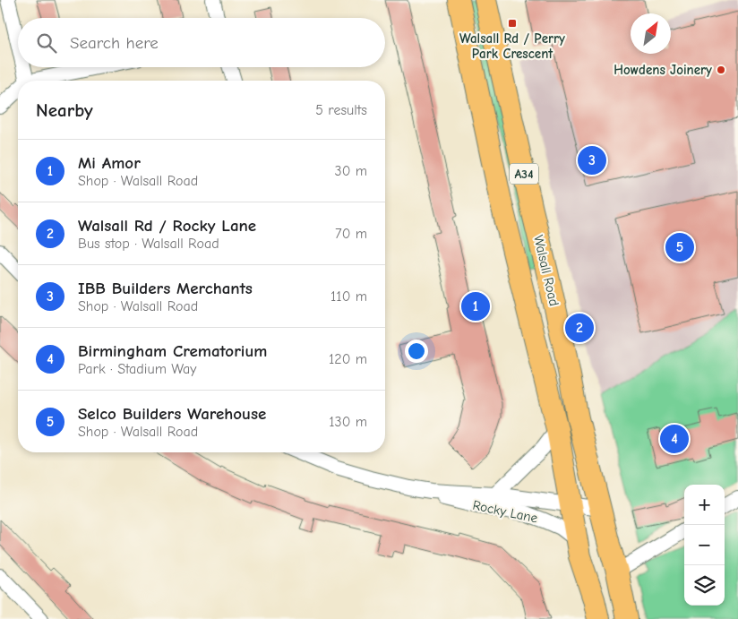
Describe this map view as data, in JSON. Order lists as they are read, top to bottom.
{
  "streets": {
    "highway": ["A34", "Walsall Road"],
    "street": ["Rocky Lane"]
  },
  "crossings": [
    ["Walsall Road", "Rocky Lane"]
  ],
  "places": {
    "transit": ["Walsall Rd / Perry Park Crescent"],
    "other": ["Howdens Joinery"]
  },
  "north": "top right",
  "page": {
    "search": "Search here",
    "heading": ["Nearby", "5 results"],
    "list": [
      {
        "mark": "1",
        "name": "Mi Amor",
        "note": "Shop · Walsall Road",
        "value": "30 m"
      },
      {
        "mark": "2",
        "name": "Walsall Rd / Rocky Lane",
        "note": "Bus stop · Walsall Road",
        "value": "70 m"
      },
      {
        "mark": "3",
        "name": "IBB Builders Merchants",
        "note": "Shop · Walsall Road",
        "value": "110 m"
      },
      {
        "mark": "4",
        "name": "Birmingham Crematorium",
        "note": "Park · Stadium Way",
        "value": "120 m"
      },
      {
        "mark": "5",
        "name": "Selco Builders Warehouse",
        "note": "Shop · Walsall Road",
        "value": "130 m"
      }
    ],
    "pins": [
      "3",
      "5",
      "1",
      "2",
      "4"
    ],
    "map_buttons": ["+", "−"]
  }
}
